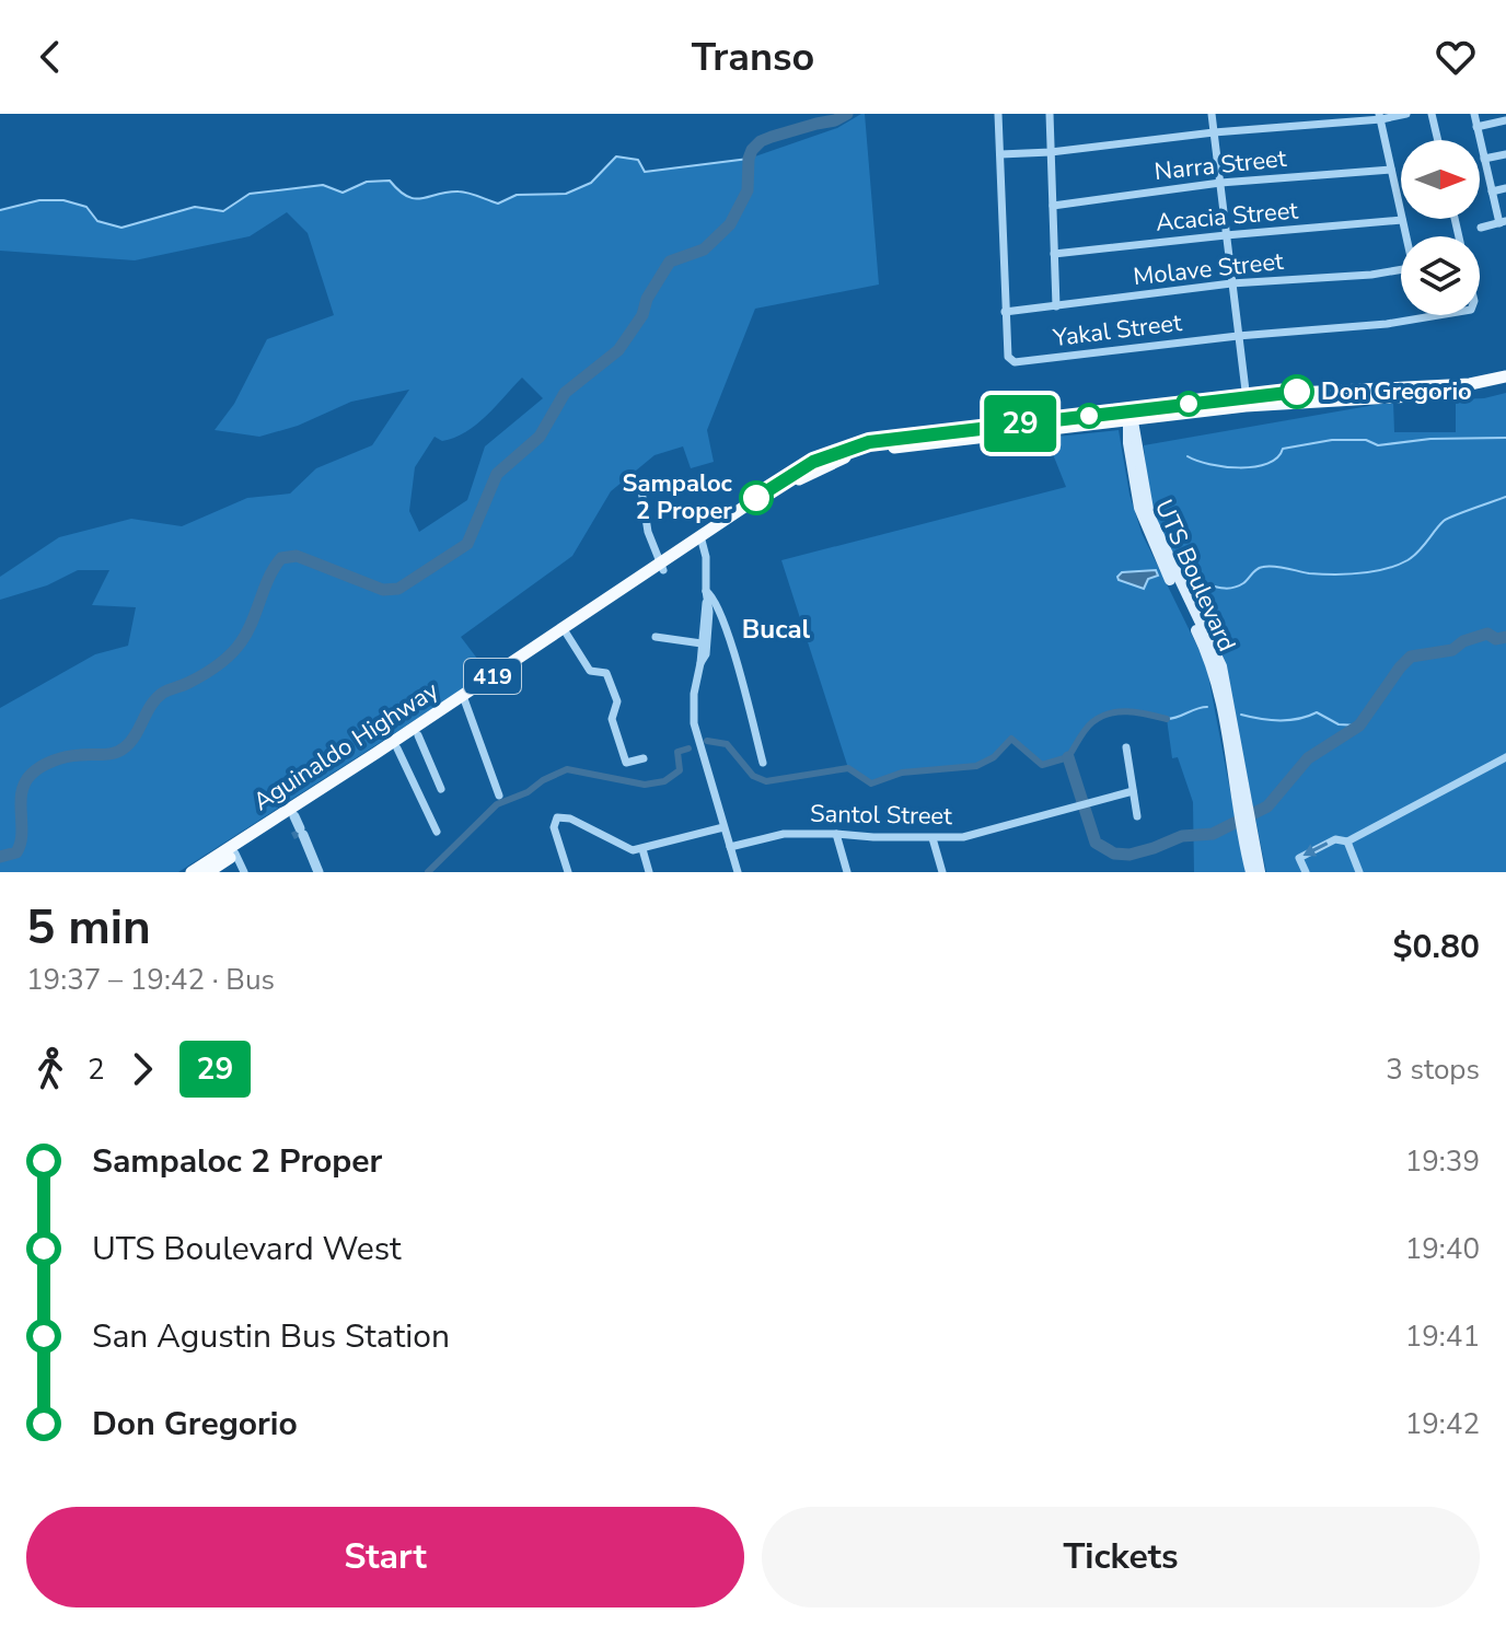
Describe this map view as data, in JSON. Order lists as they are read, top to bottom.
{
  "streets": {
    "main road": ["UTS Boulevard", "419", "Aguinaldo Highway"],
    "street": [
      "Narra Street",
      "Acacia Street",
      "Molave Street",
      "Yakal Street",
      "Santol Street"
    ]
  },
  "crossings": [
    ["Molave Street", "Yakal Street"],
    ["UTS Boulevard", "Aguinaldo Highway"]
  ],
  "districts": ["Bucal"],
  "places": ["Don Gregorio", "Sampaloc 2 Proper"],
  "lines": ["bus line 29"],
  "north": "right",
  "page": {
    "header": "Transo",
    "on_map": "29",
    "heading": ["5 min", "19:37 – 19:42 · Bus", "$0.80"],
    "legs": ["2", "29", "3 stops"],
    "list": [
      {
        "name": "Sampaloc 2 Proper",
        "value": "19:39"
      },
      {
        "name": "UTS Boulevard West",
        "value": "19:40"
      },
      {
        "name": "San Agustin Bus Station",
        "value": "19:41"
      },
      {
        "name": "Don Gregorio",
        "value": "19:42"
      }
    ],
    "buttons": ["Start", "Tickets"]
  }
}
